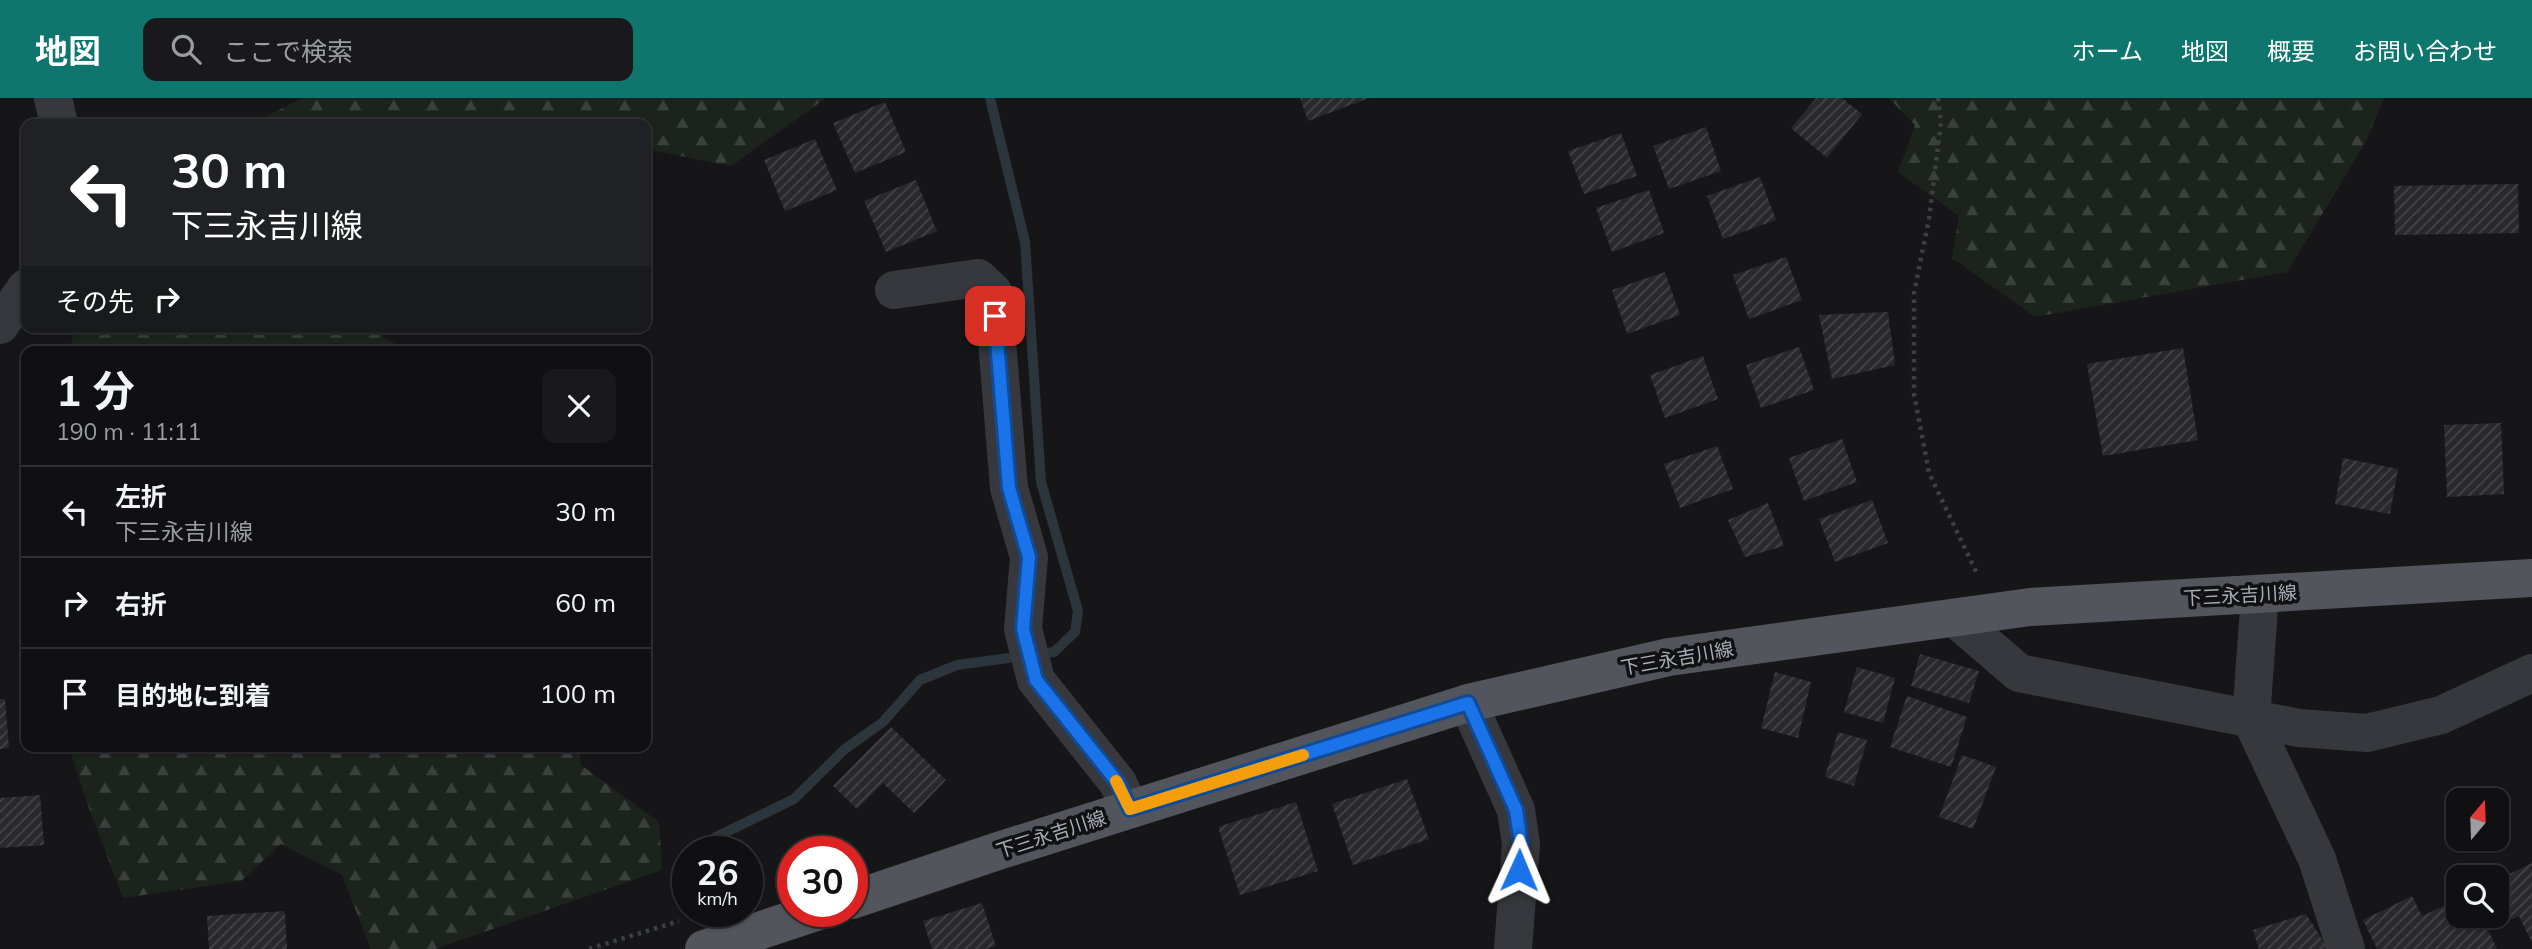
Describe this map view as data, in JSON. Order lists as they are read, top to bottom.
{
  "streets": {
    "main road": ["下三永吉川線"]
  },
  "north": "top",
  "page": {
    "header": "地図",
    "search": "ここで検索",
    "nav": [
      "ホーム",
      "地図",
      "概要",
      "お問い合わせ"
    ],
    "turn": ["30 m", "下三永吉川線"],
    "then": "その先",
    "heading": ["1 分", "190 m · 11:11"],
    "list": [
      {
        "name": "左折",
        "note": "下三永吉川線",
        "value": "30 m"
      },
      {
        "name": "右折",
        "value": "60 m"
      },
      {
        "name": "目的地に到着",
        "value": "100 m"
      }
    ],
    "speed": "26 km/h",
    "limit": "30"
  }
}
